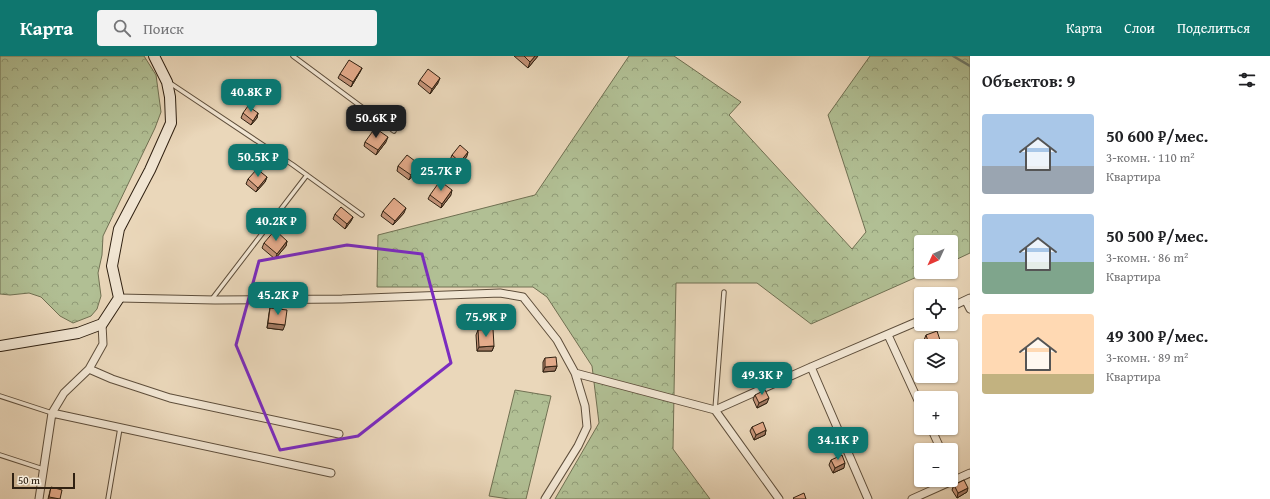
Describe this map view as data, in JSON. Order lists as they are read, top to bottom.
{
  "scale_bar": "50 m",
  "north": "bottom left",
  "page": {
    "header": "Карта",
    "search": "Поиск",
    "nav": ["Карта", "Слои", "Поделиться"],
    "heading": "Объектов: 9",
    "price": [
      "40.8K ₽",
      "50.6K ₽",
      "50.5K ₽",
      "25.7K ₽",
      "40.2K ₽",
      "45.2K ₽",
      "75.9K ₽",
      "49.3K ₽",
      "34.1K ₽"
    ],
    "list": [
      {
        "name": "50 600 ₽/мес.",
        "note": "3-комн. · 110 m² · Квартира"
      },
      {
        "name": "50 500 ₽/мес.",
        "note": "3-комн. · 86 m² · Квартира"
      },
      {
        "name": "49 300 ₽/мес.",
        "note": "3-комн. · 89 m² · Квартира"
      }
    ],
    "map_buttons": ["+", "−"],
    "scale": "50 m"
  }
}
